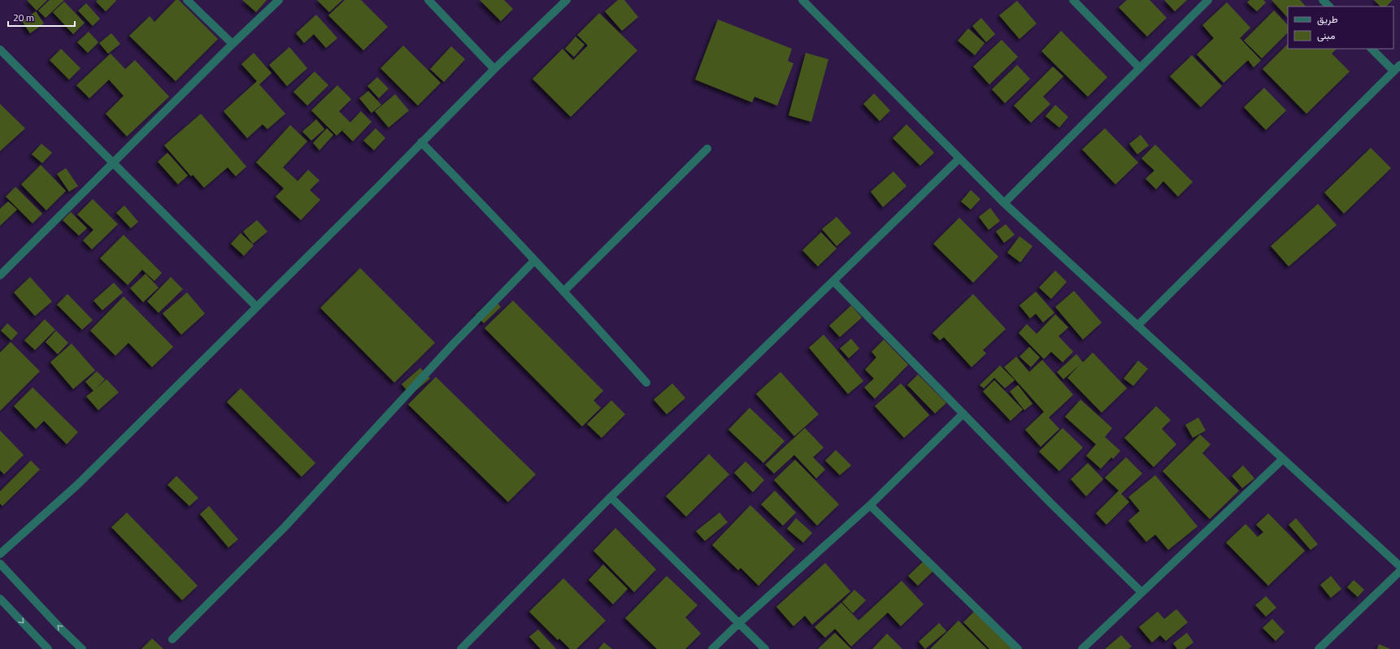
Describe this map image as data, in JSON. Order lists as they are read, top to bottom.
{
  "legend": ["طريق", "مبنى"],
  "scale_bar": "20 m"
}
